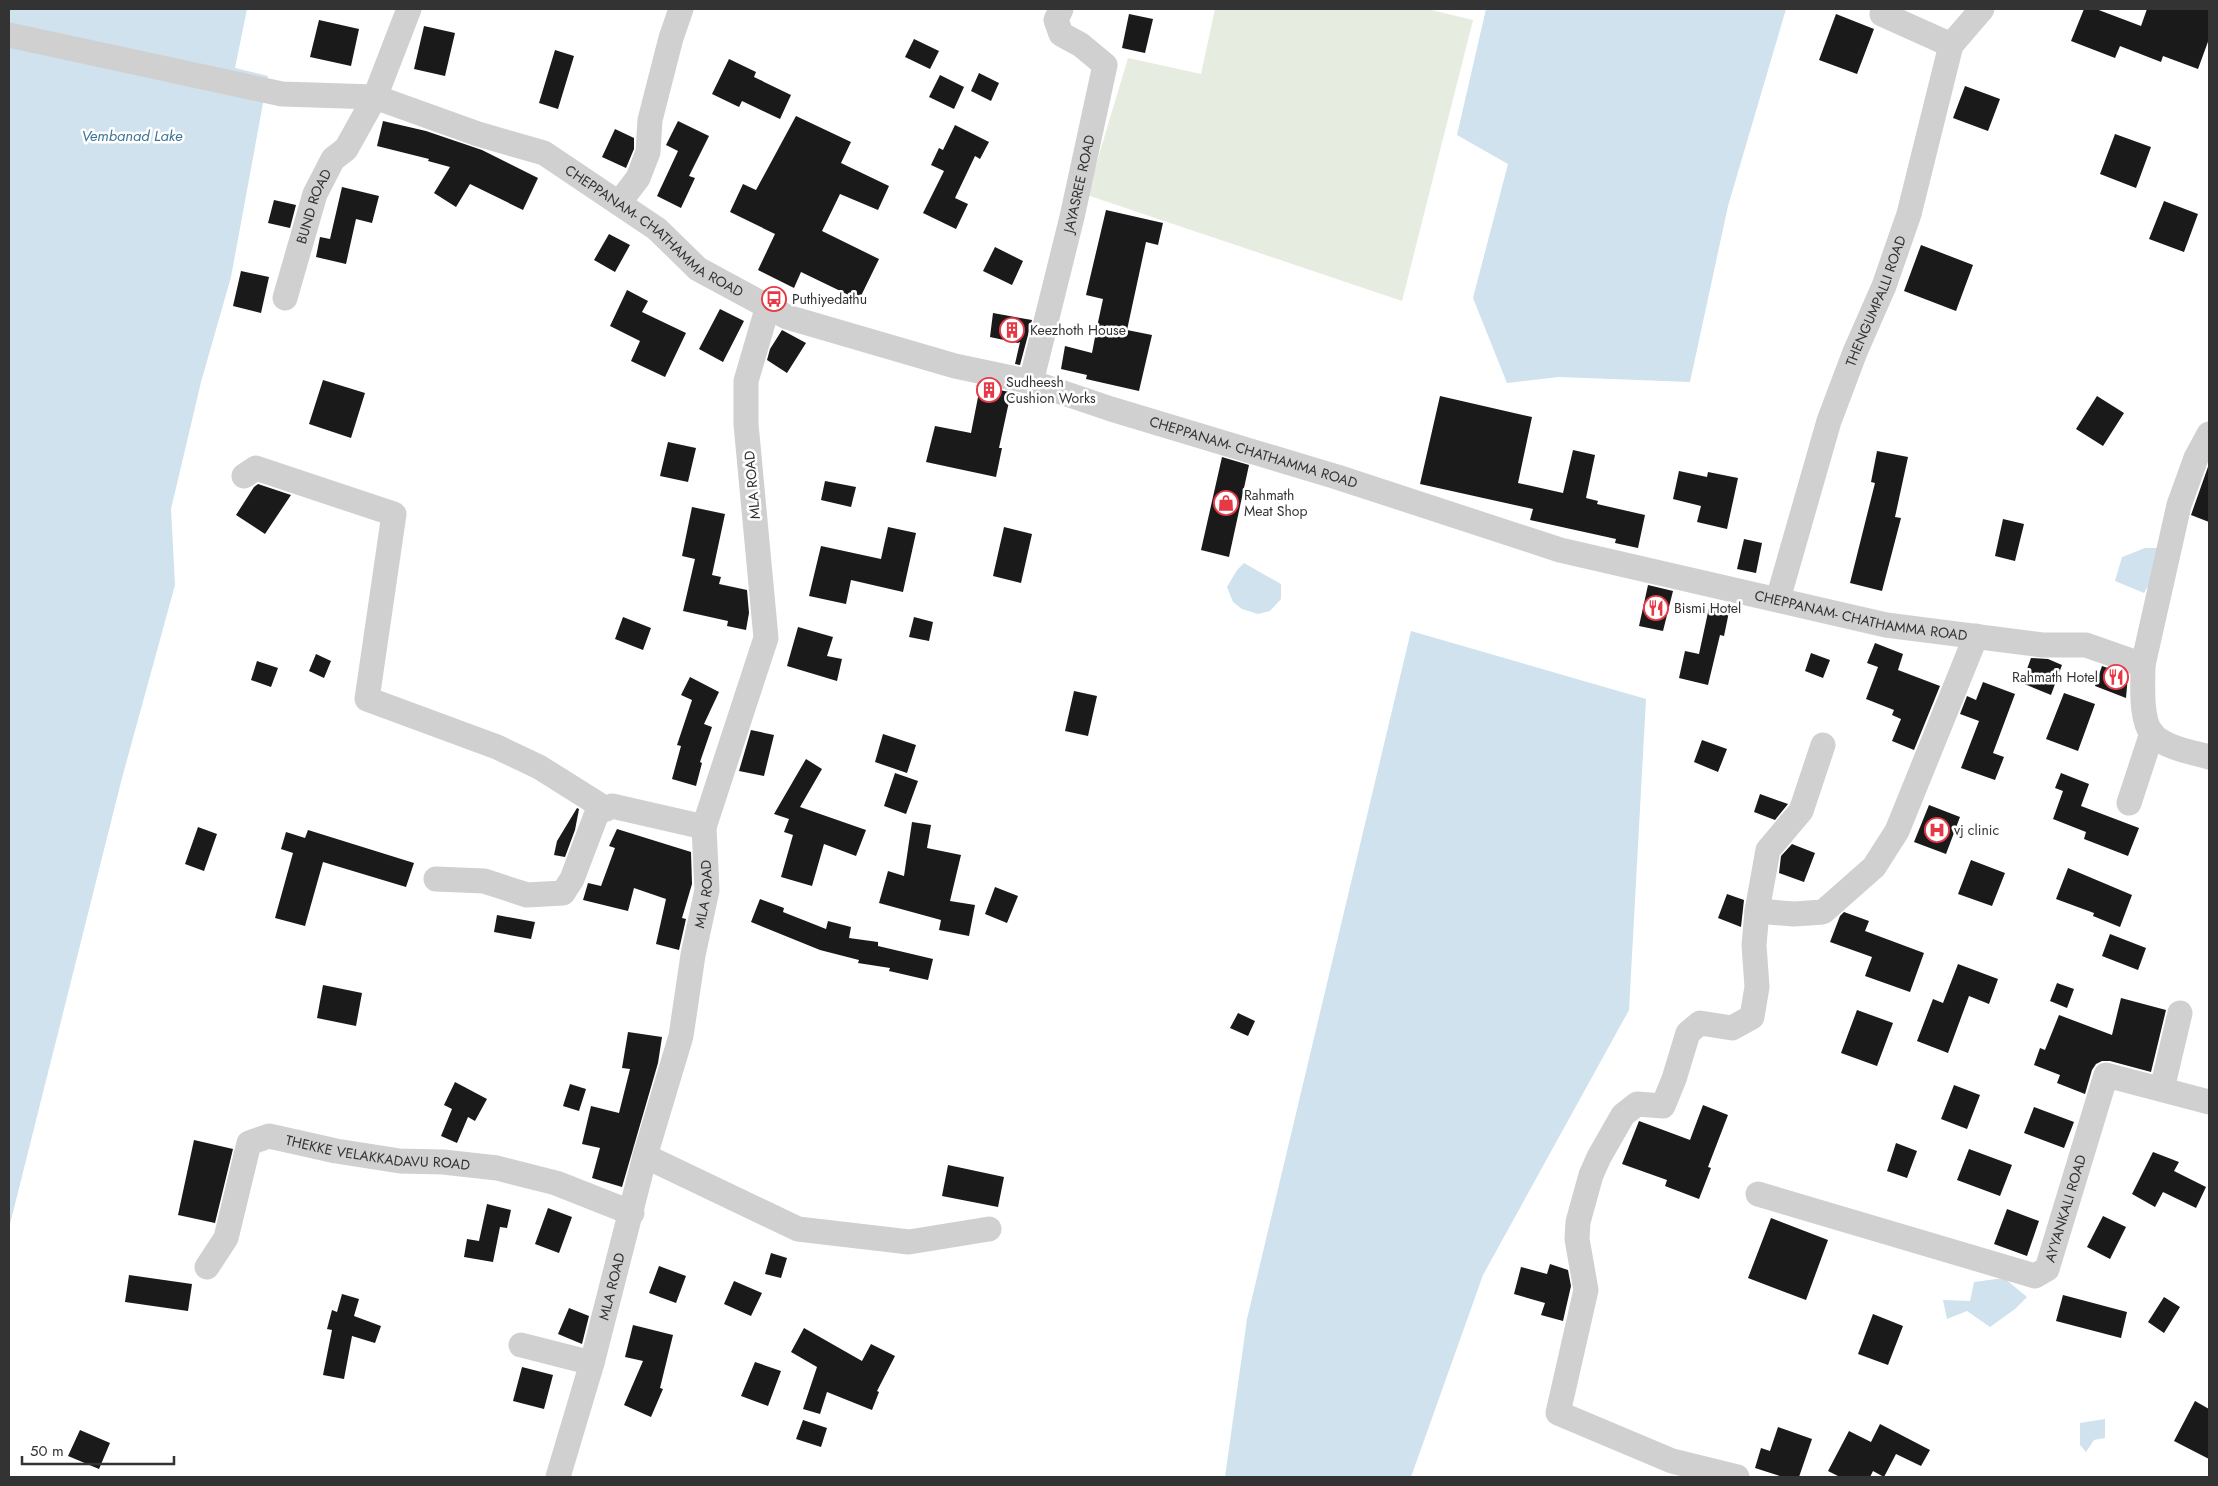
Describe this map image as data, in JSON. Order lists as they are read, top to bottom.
{
  "streets": {
    "street": [
      "JAYASREE ROAD",
      "BUND ROAD",
      "CHEPPANAM- CHATHAMMA ROAD",
      "THENGUMPALLI ROAD",
      "MLA ROAD",
      "THEKKE VELAKKADAVU ROAD",
      "AYYANKALI ROAD"
    ]
  },
  "crossings": [
    ["JAYASREE ROAD", "CHEPPANAM- CHATHAMMA ROAD"],
    ["BUND ROAD", "CHEPPANAM- CHATHAMMA ROAD"],
    ["CHEPPANAM- CHATHAMMA ROAD", "THENGUMPALLI ROAD"],
    ["CHEPPANAM- CHATHAMMA ROAD", "MLA ROAD"],
    ["MLA ROAD", "THEKKE VELAKKADAVU ROAD"]
  ],
  "water": ["Vembanad Lake"],
  "places": {
    "bus stop": ["Puthiyedathu"],
    "building": ["Keezhoth House", "Sudheesh Cushion Works"],
    "shop": ["Rahmath Meat Shop"],
    "restaurant": ["Bismi Hotel", "Rahmath Hotel"],
    "hospital": ["vj clinic"]
  },
  "scale_bar": "50 m"
}
